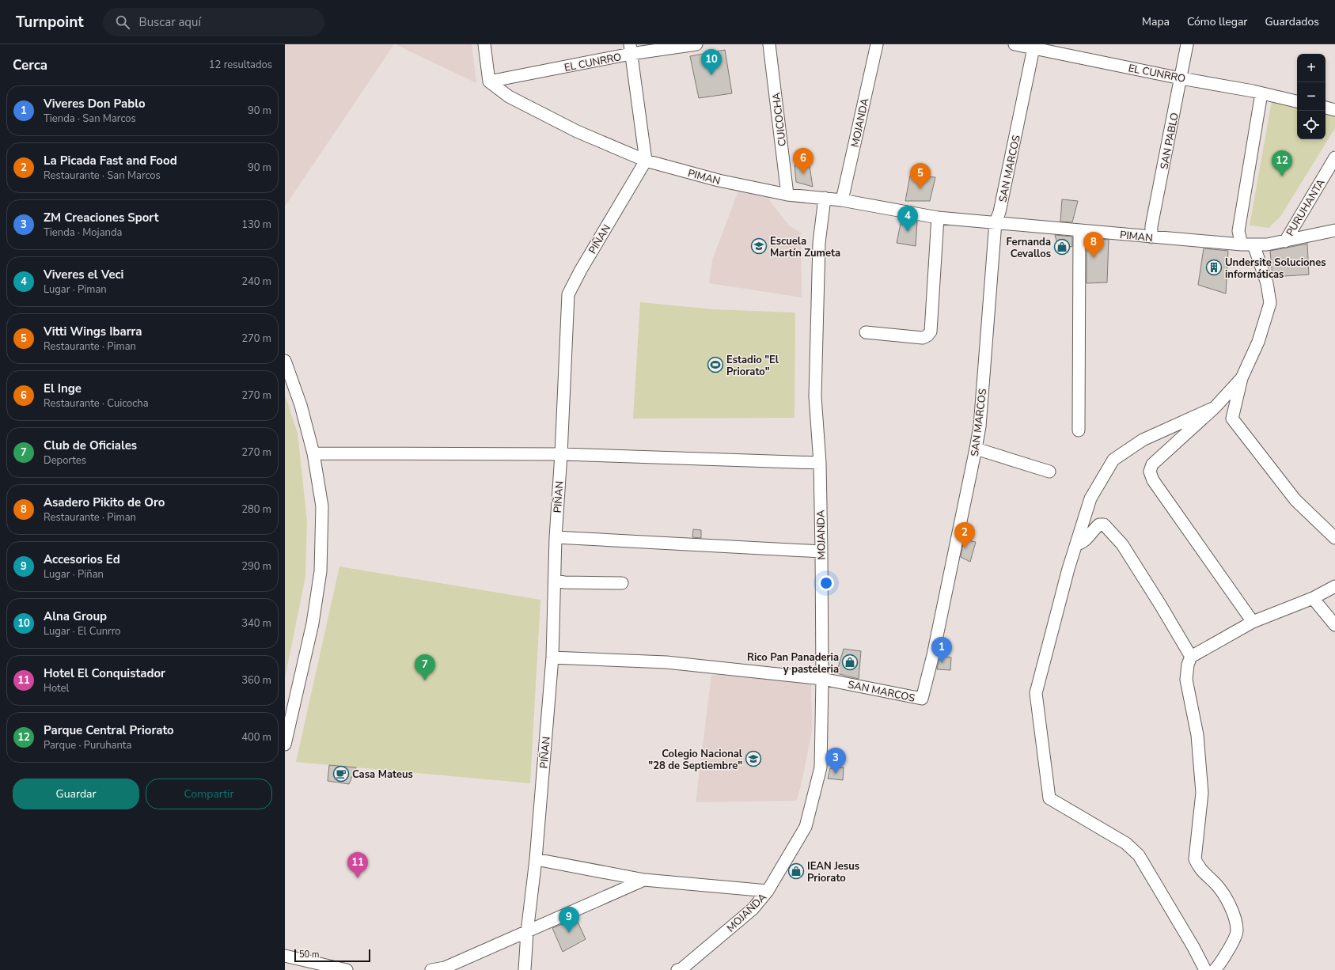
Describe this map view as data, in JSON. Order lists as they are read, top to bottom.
{
  "streets": {
    "street": [
      "EL CUNRRO",
      "CUICOCHA",
      "MOJANDA",
      "SAN PABLO",
      "SAN MARCOS",
      "PIMAN",
      "PURUHANTA",
      "PIÑAN"
    ]
  },
  "crossings": [
    ["EL CUNRRO", "SAN PABLO"],
    ["EL CUNRRO", "SAN MARCOS"],
    ["EL CUNRRO", "PIMAN"],
    ["CUICOCHA", "PIMAN"],
    ["MOJANDA", "SAN MARCOS"],
    ["MOJANDA", "PIMAN"],
    ["SAN PABLO", "PIMAN"],
    ["SAN MARCOS", "PIMAN"],
    ["PIMAN", "PURUHANTA"],
    ["PIMAN", "PIÑAN"]
  ],
  "places": {
    "school or university": ["Escuela Martín Zumeta", "Colegio Nacional \"28 de Septiembre\""],
    "shop": ["Fernanda Cevallos", "Rico Pan Panaderia y pasteleria", "IEAN Jesus Priorato"],
    "building": ["Undersite Soluciones informáticas"],
    "sports": ["Estadio \"El Priorato\""],
    "cafe": ["Casa Mateus"]
  },
  "scale_bar": "50 m",
  "page": {
    "header": "Turnpoint",
    "search": "Buscar aquí",
    "nav": ["Mapa", "Cómo llegar", "Guardados"],
    "heading": ["Cerca", "12 resultados"],
    "pins": [
      "10",
      "6",
      "12",
      "5",
      "4",
      "8",
      "2",
      "1",
      "7",
      "3",
      "11",
      "9"
    ],
    "map_buttons": ["+", "−"],
    "list": [
      {
        "mark": "1",
        "name": "Viveres Don Pablo",
        "note": "Tienda · San Marcos",
        "value": "90 m"
      },
      {
        "mark": "2",
        "name": "La Picada Fast and Food",
        "note": "Restaurante · San Marcos",
        "value": "90 m"
      },
      {
        "mark": "3",
        "name": "ZM Creaciones Sport",
        "note": "Tienda · Mojanda",
        "value": "130 m"
      },
      {
        "mark": "4",
        "name": "Viveres el Veci",
        "note": "Lugar · Piman",
        "value": "240 m"
      },
      {
        "mark": "5",
        "name": "Vitti Wings Ibarra",
        "note": "Restaurante · Piman",
        "value": "270 m"
      },
      {
        "mark": "6",
        "name": "El Inge",
        "note": "Restaurante · Cuicocha",
        "value": "270 m"
      },
      {
        "mark": "7",
        "name": "Club de Oficiales",
        "note": "Deportes",
        "value": "270 m"
      },
      {
        "mark": "8",
        "name": "Asadero Pikito de Oro",
        "note": "Restaurante · Piman",
        "value": "280 m"
      },
      {
        "mark": "9",
        "name": "Accesorios Ed",
        "note": "Lugar · Piñan",
        "value": "290 m"
      },
      {
        "mark": "10",
        "name": "Alna Group",
        "note": "Lugar · El Cunrro",
        "value": "340 m"
      },
      {
        "mark": "11",
        "name": "Hotel El Conquistador",
        "note": "Hotel",
        "value": "360 m"
      },
      {
        "mark": "12",
        "name": "Parque Central Priorato",
        "note": "Parque · Puruhanta",
        "value": "400 m"
      }
    ],
    "buttons": ["Guardar", "Compartir"],
    "scale": "50 m"
  }
}
